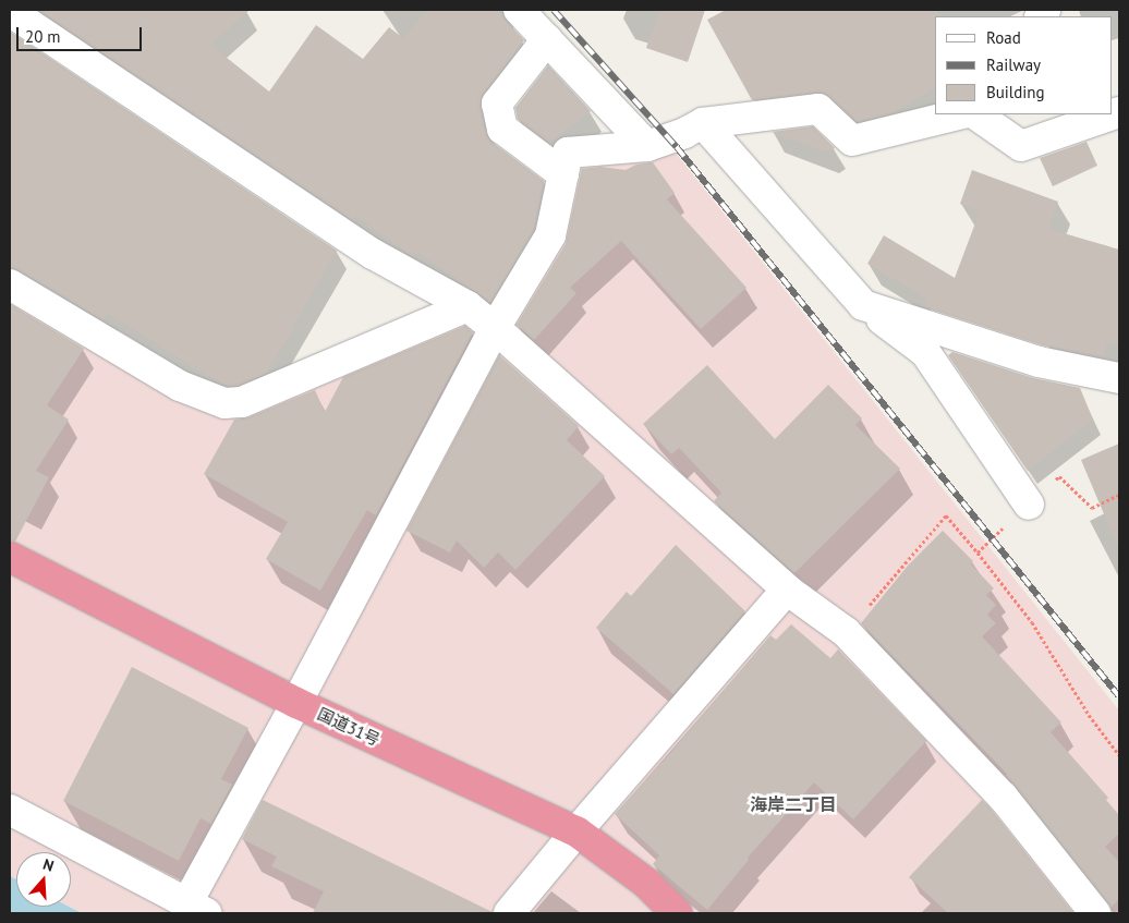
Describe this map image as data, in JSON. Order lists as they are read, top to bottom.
{
  "streets": {
    "highway": ["国道31号"]
  },
  "districts": ["海岸二丁目"],
  "legend": ["Road", "Railway", "Building"],
  "scale_bar": "20 m",
  "north": "top"
}
